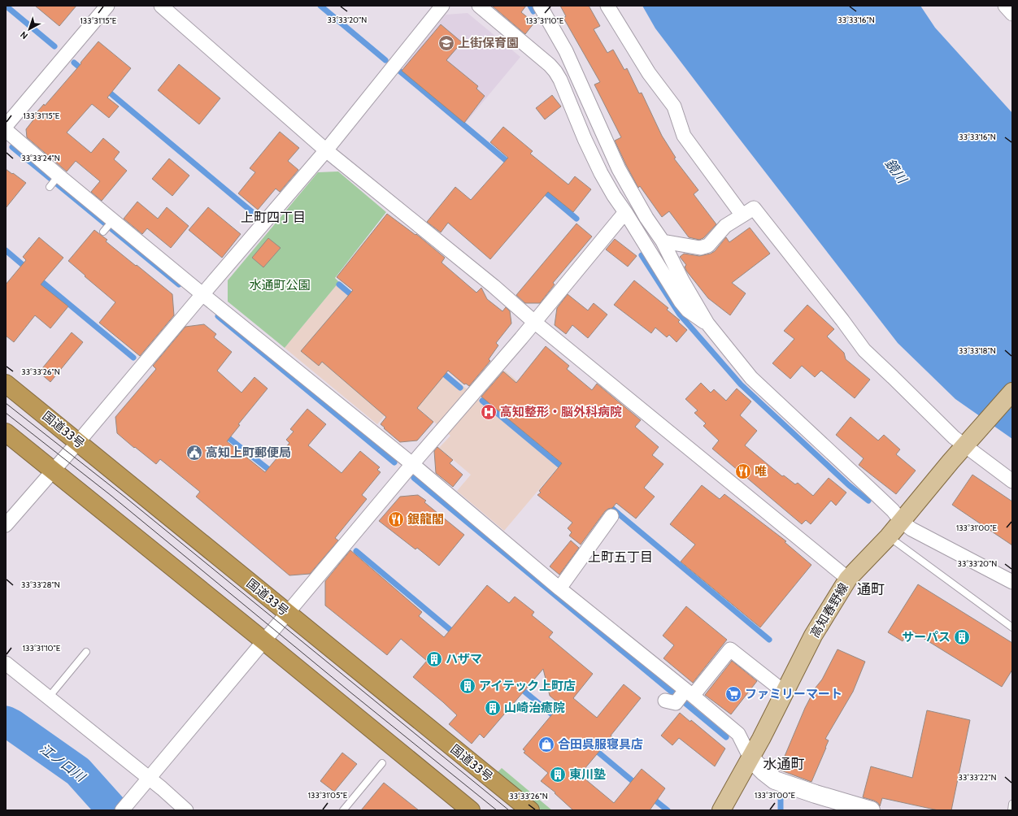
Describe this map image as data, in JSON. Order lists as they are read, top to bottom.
{
  "streets": {
    "highway": ["国道33号"],
    "main road": ["高知春野線"]
  },
  "districts": [
    "上町四丁目",
    "上町五丁目",
    "通町",
    "水通町"
  ],
  "water": ["鏡川", "江ノ口川"],
  "parks": ["水通町公園"],
  "places": {
    "school or university": ["上街保育園"],
    "hospital": ["高知整形・脳外科病院"],
    "public building": ["高知上町郵便局"],
    "restaurant": ["唯", "銀龍閣"],
    "building": [
      "サーパス",
      "ハザマ",
      "アイテック上町店",
      "山崎治癒院",
      "東川塾"
    ],
    "supermarket": ["ファミリーマート"],
    "shop": ["合田呉服寝具店"]
  },
  "north": "bottom left",
  "coordinates": [
    "33°33'16\"N",
    "33°33'20\"N",
    "133°31'15\"E",
    "133°31'10\"E",
    "33°33'24\"N",
    "33°33'18\"N",
    "33°33'26\"N",
    "133°31'00\"E",
    "33°33'28\"N",
    "33°33'22\"N",
    "133°31'05\"E"
  ]
}
